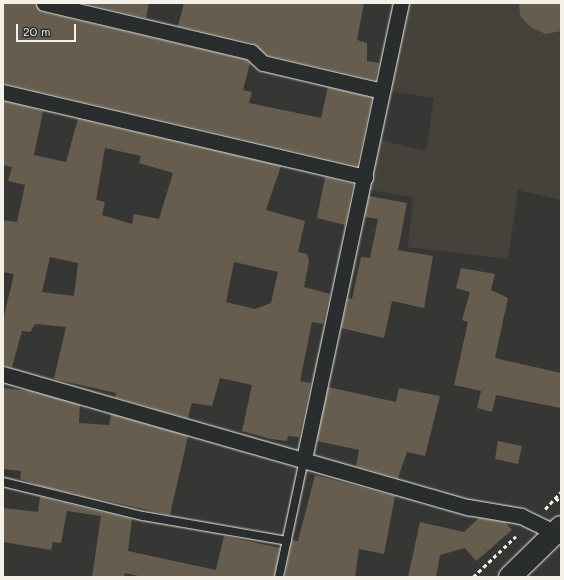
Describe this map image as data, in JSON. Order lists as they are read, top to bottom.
{
  "scale_bar": "20 m"
}
